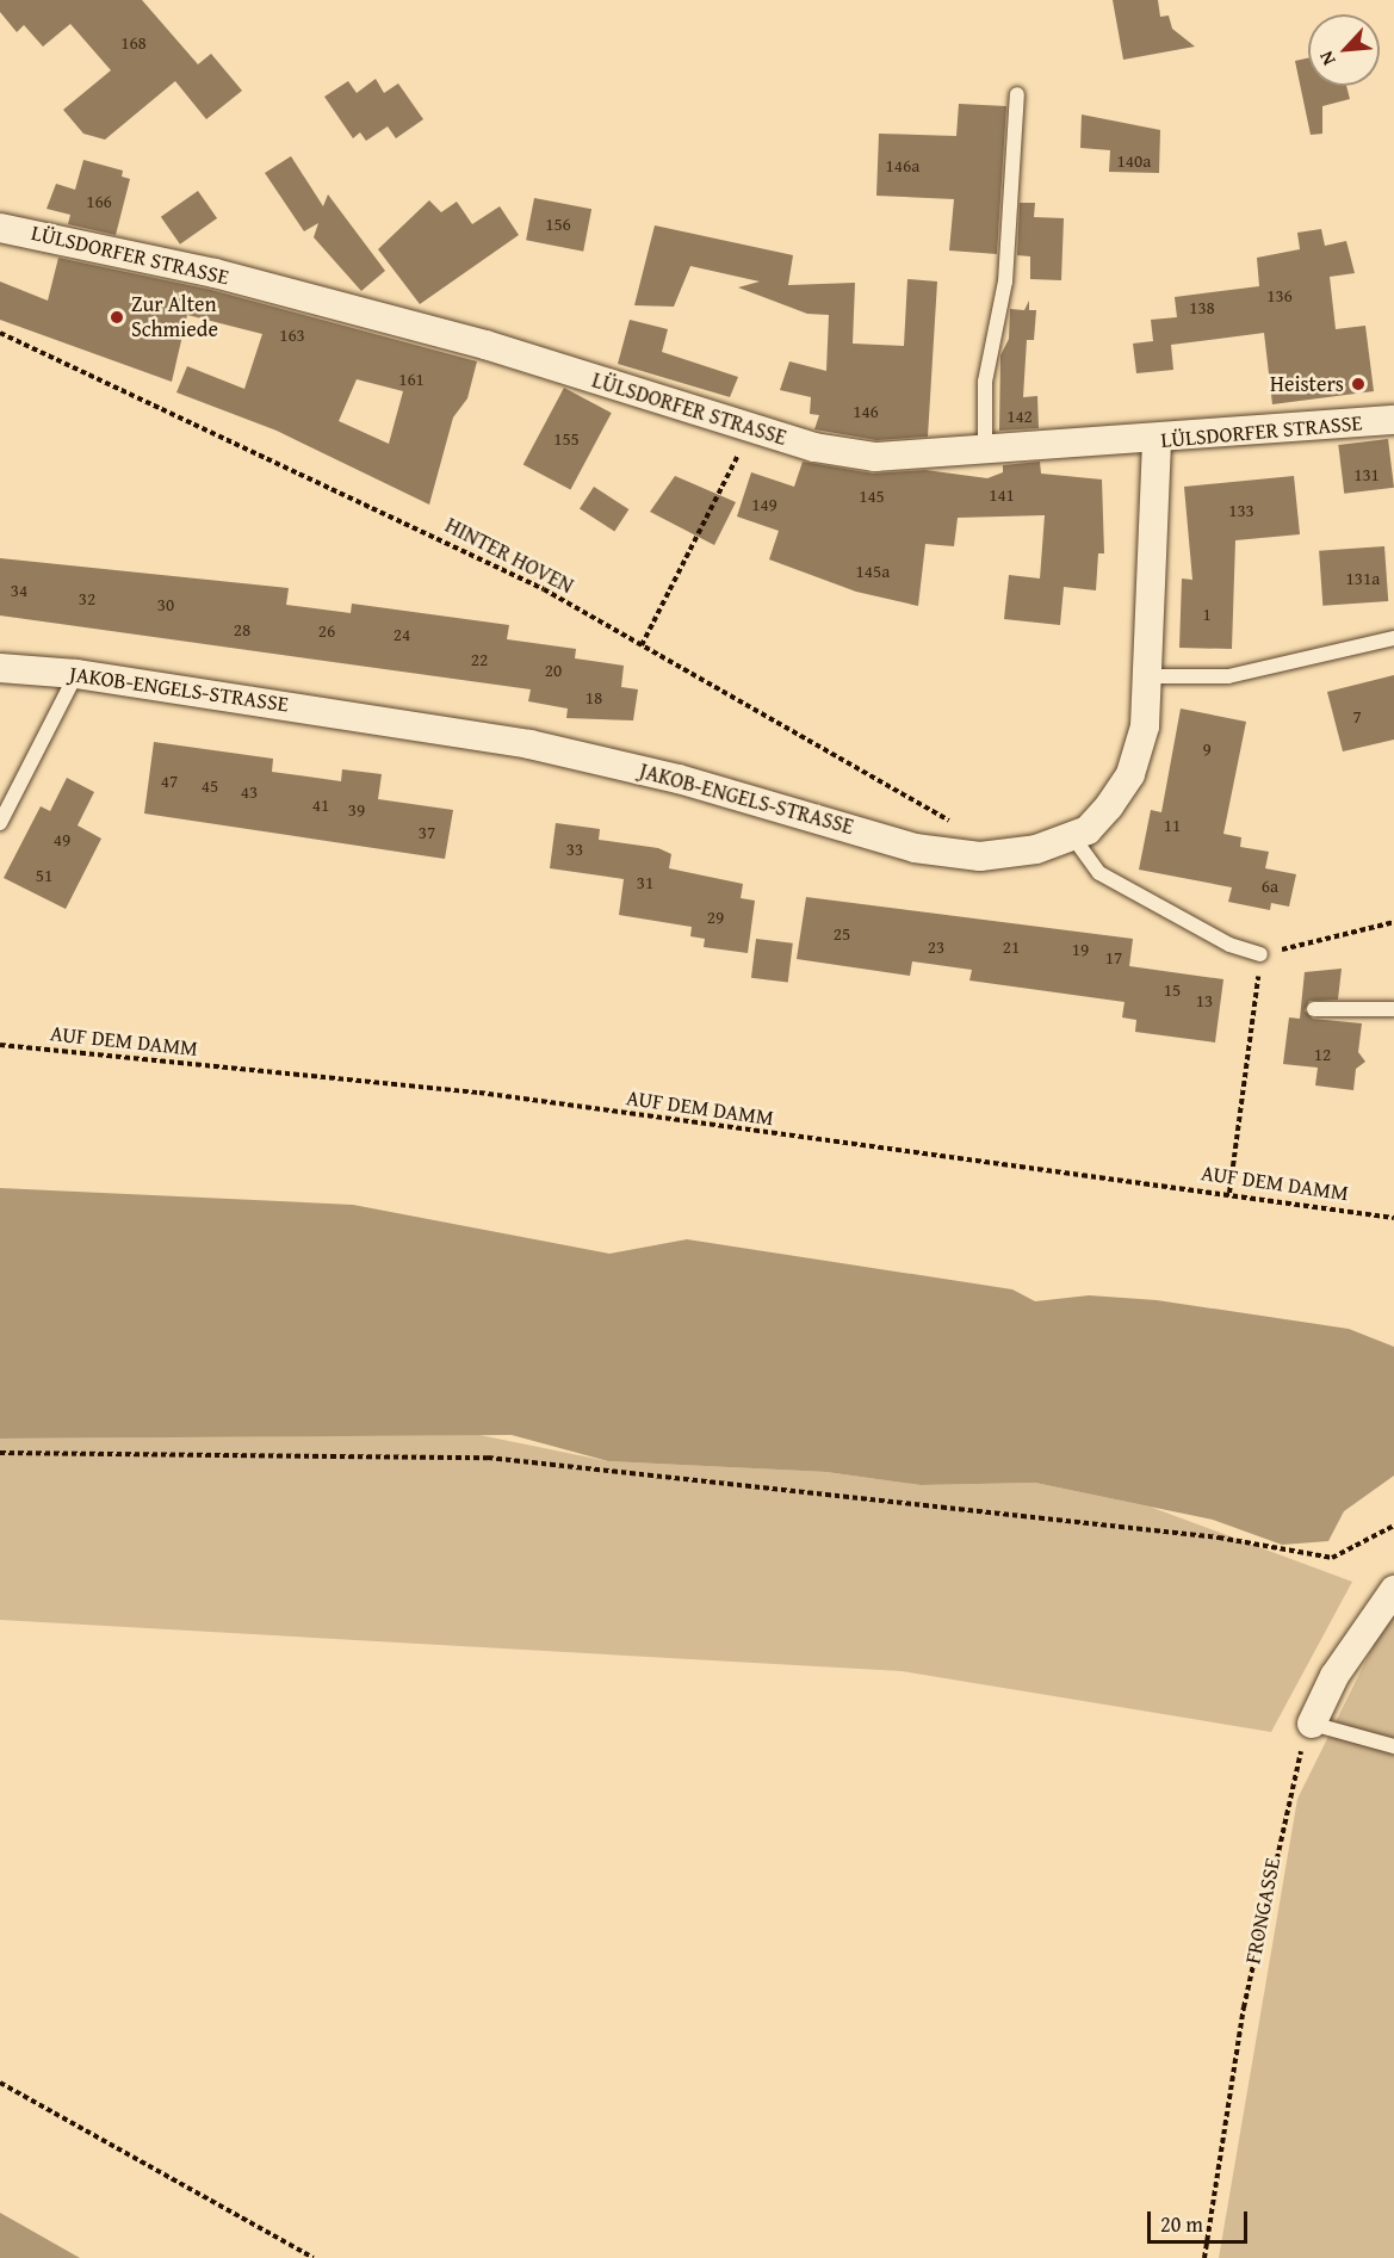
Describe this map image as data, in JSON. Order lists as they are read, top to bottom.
{
  "streets": {
    "street": ["LÜLSDORFER STRASSE", "JAKOB-ENGELS-STRASSE"],
    "path": ["HINTER HOVEN", "AUF DEM DAMM", "FRONGASSE"]
  },
  "crossings": [
    ["LÜLSDORFER STRASSE", "JAKOB-ENGELS-STRASSE"],
    ["HINTER HOVEN", "JAKOB-ENGELS-STRASSE"]
  ],
  "places": ["Zur Alten Schmiede", "Heisters"],
  "house_numbers": [
    "168",
    "140a",
    "146a",
    "166",
    "156",
    "136",
    "138",
    "163",
    "161",
    "146",
    "142",
    "155",
    "131",
    "141",
    "145",
    "149",
    "133",
    "145a",
    "131a",
    "34",
    "32",
    "30",
    "1",
    "28",
    "26",
    "24",
    "22",
    "20",
    "18",
    "7",
    "9",
    "47",
    "45",
    "43",
    "41",
    "39",
    "11",
    "37",
    "49",
    "33",
    "51",
    "31",
    "6a",
    "29",
    "25",
    "23",
    "21",
    "19",
    "17",
    "15",
    "13",
    "12"
  ],
  "scale_bar": "20 m",
  "north": "bottom left"
}
